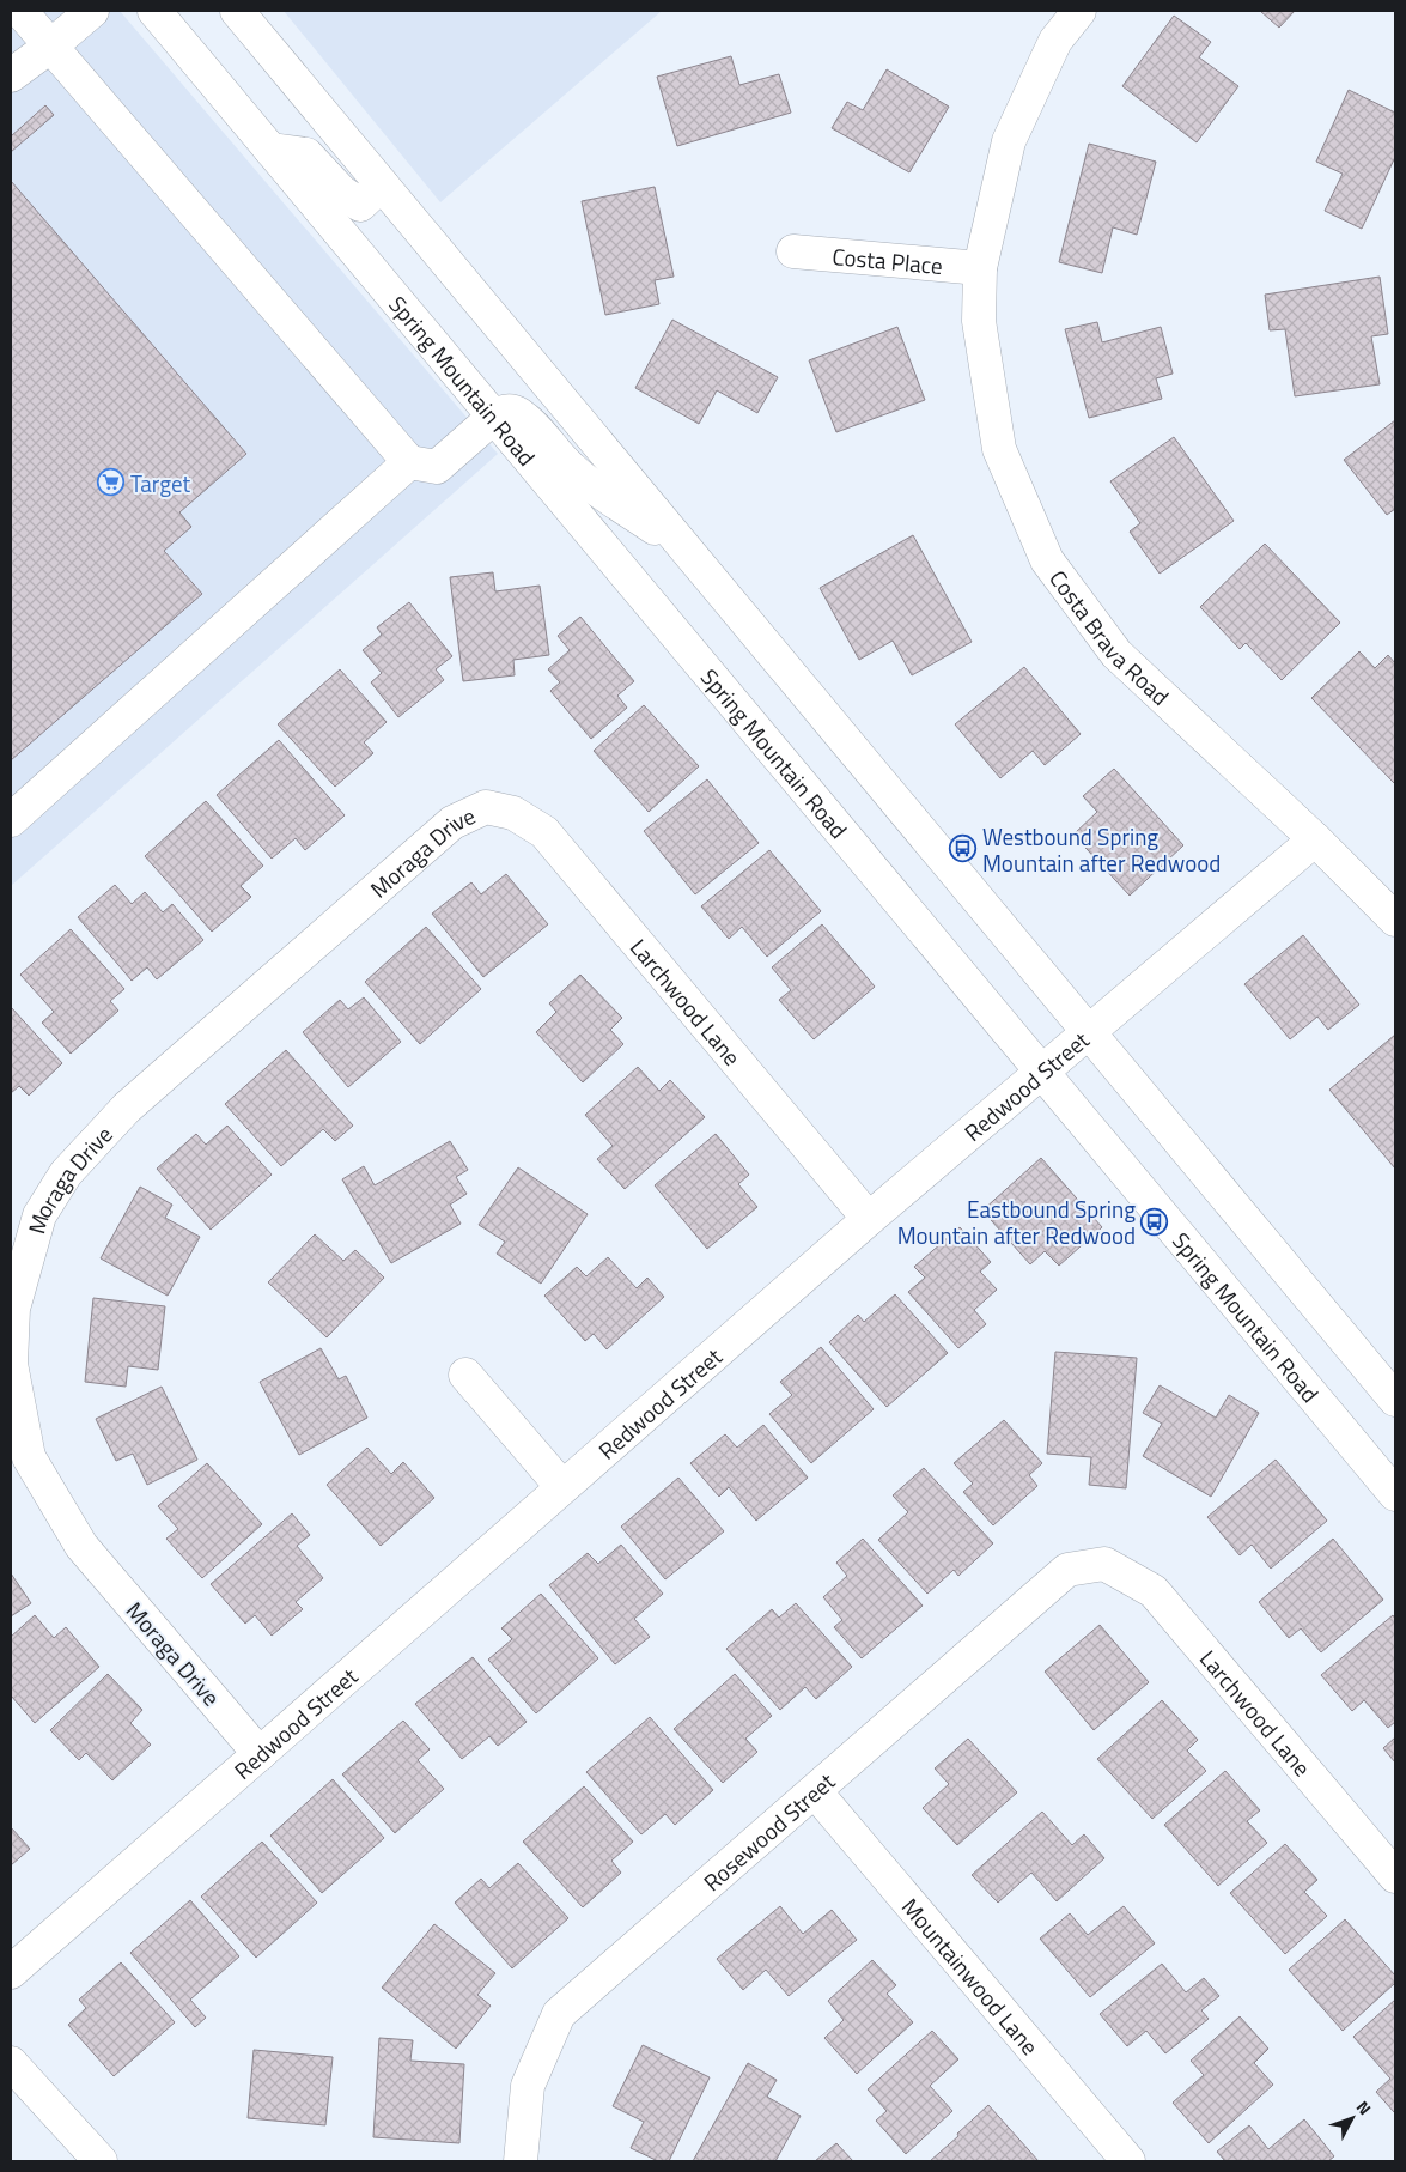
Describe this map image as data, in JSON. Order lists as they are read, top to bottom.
{
  "streets": {
    "street": [
      "Costa Place",
      "Spring Mountain Road",
      "Costa Brava Road",
      "Moraga Drive",
      "Larchwood Lane",
      "Redwood Street",
      "Rosewood Street",
      "Mountainwood Lane"
    ]
  },
  "crossings": [
    ["Costa Place", "Costa Brava Road"],
    ["Spring Mountain Road", "Redwood Street"],
    ["Costa Brava Road", "Redwood Street"],
    ["Moraga Drive", "Larchwood Lane"],
    ["Moraga Drive", "Redwood Street"],
    ["Larchwood Lane", "Redwood Street"],
    ["Larchwood Lane", "Rosewood Street"],
    ["Rosewood Street", "Mountainwood Lane"]
  ],
  "places": {
    "supermarket": ["Target"],
    "bus stop": ["Westbound Spring Mountain after Redwood", "Eastbound Spring Mountain after Redwood"]
  },
  "north": "top right"
}
